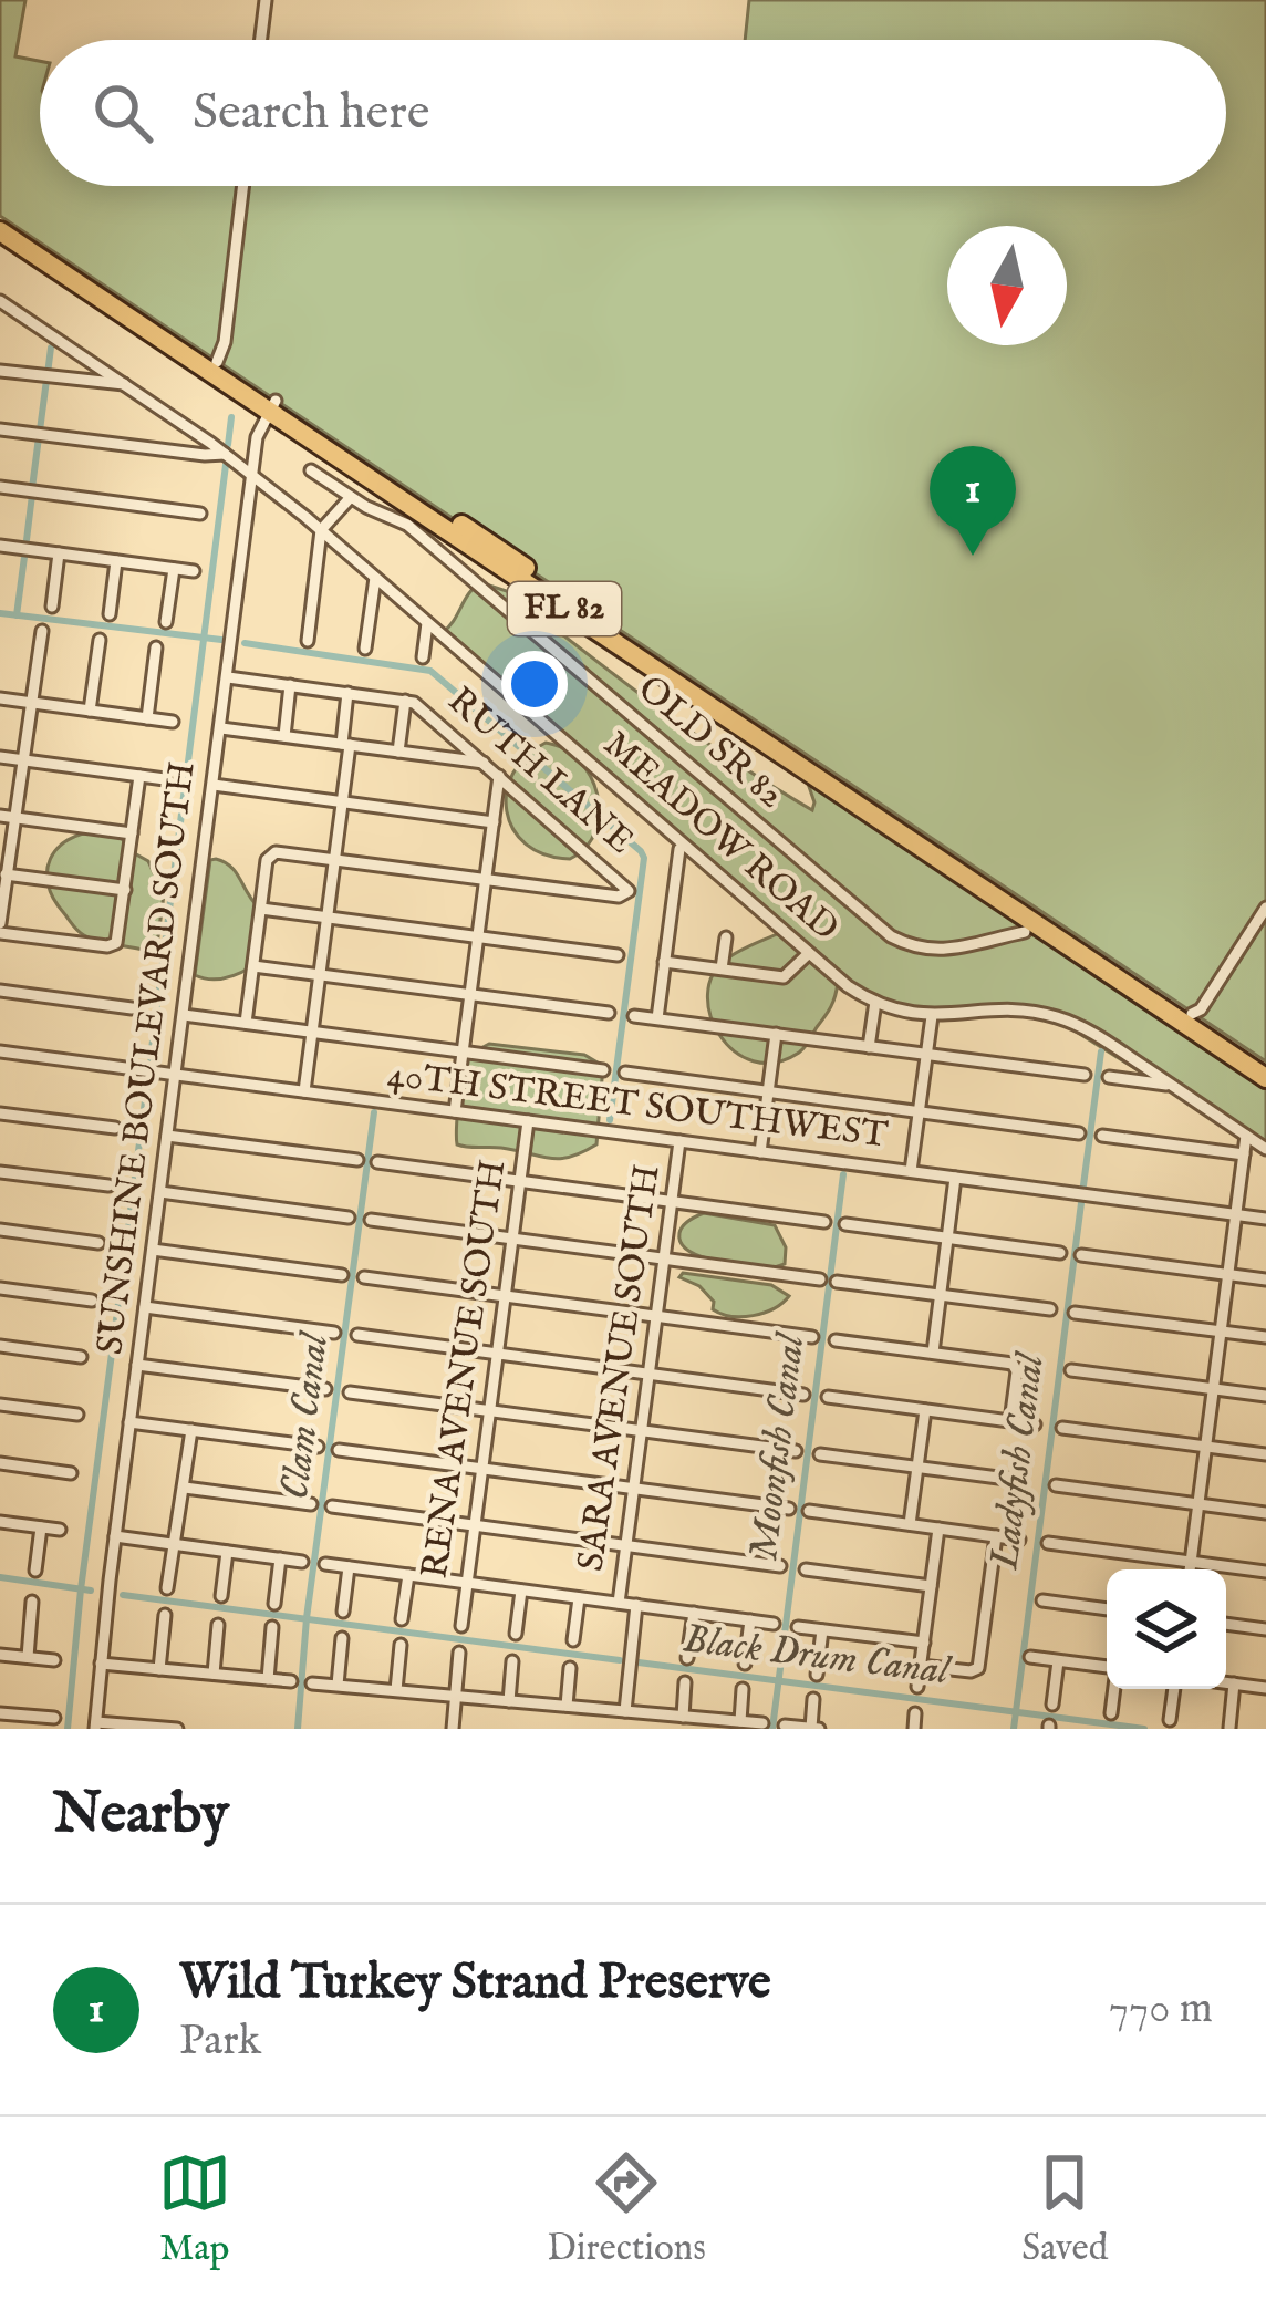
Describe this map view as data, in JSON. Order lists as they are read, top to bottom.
{
  "streets": {
    "highway": ["FL 82"],
    "street": [
      "OLD SR 82",
      "RUTH LANE",
      "MEADOW ROAD",
      "SUNSHINE BOULEVARD SOUTH",
      "40TH STREET SOUTHWEST",
      "SARA AVENUE SOUTH",
      "RENA AVENUE SOUTH"
    ]
  },
  "crossings": [
    ["FL 82", "OLD SR 82"],
    ["FL 82", "SUNSHINE BOULEVARD SOUTH"],
    ["MEADOW ROAD", "SUNSHINE BOULEVARD SOUTH"],
    ["SUNSHINE BOULEVARD SOUTH", "40TH STREET SOUTHWEST"],
    ["40TH STREET SOUTHWEST", "SARA AVENUE SOUTH"],
    ["40TH STREET SOUTHWEST", "RENA AVENUE SOUTH"]
  ],
  "water": [
    "Clam Canal",
    "Moonfish Canal",
    "Ladyfish Canal",
    "Black Drum Canal"
  ],
  "north": "bottom",
  "page": {
    "search": "Search here",
    "pins": "1",
    "heading": "Nearby",
    "list": [
      {
        "mark": "1",
        "name": "Wild Turkey Strand Preserve",
        "note": "Park",
        "value": "770 m"
      }
    ],
    "nav": ["Map", "Directions", "Saved"]
  }
}
